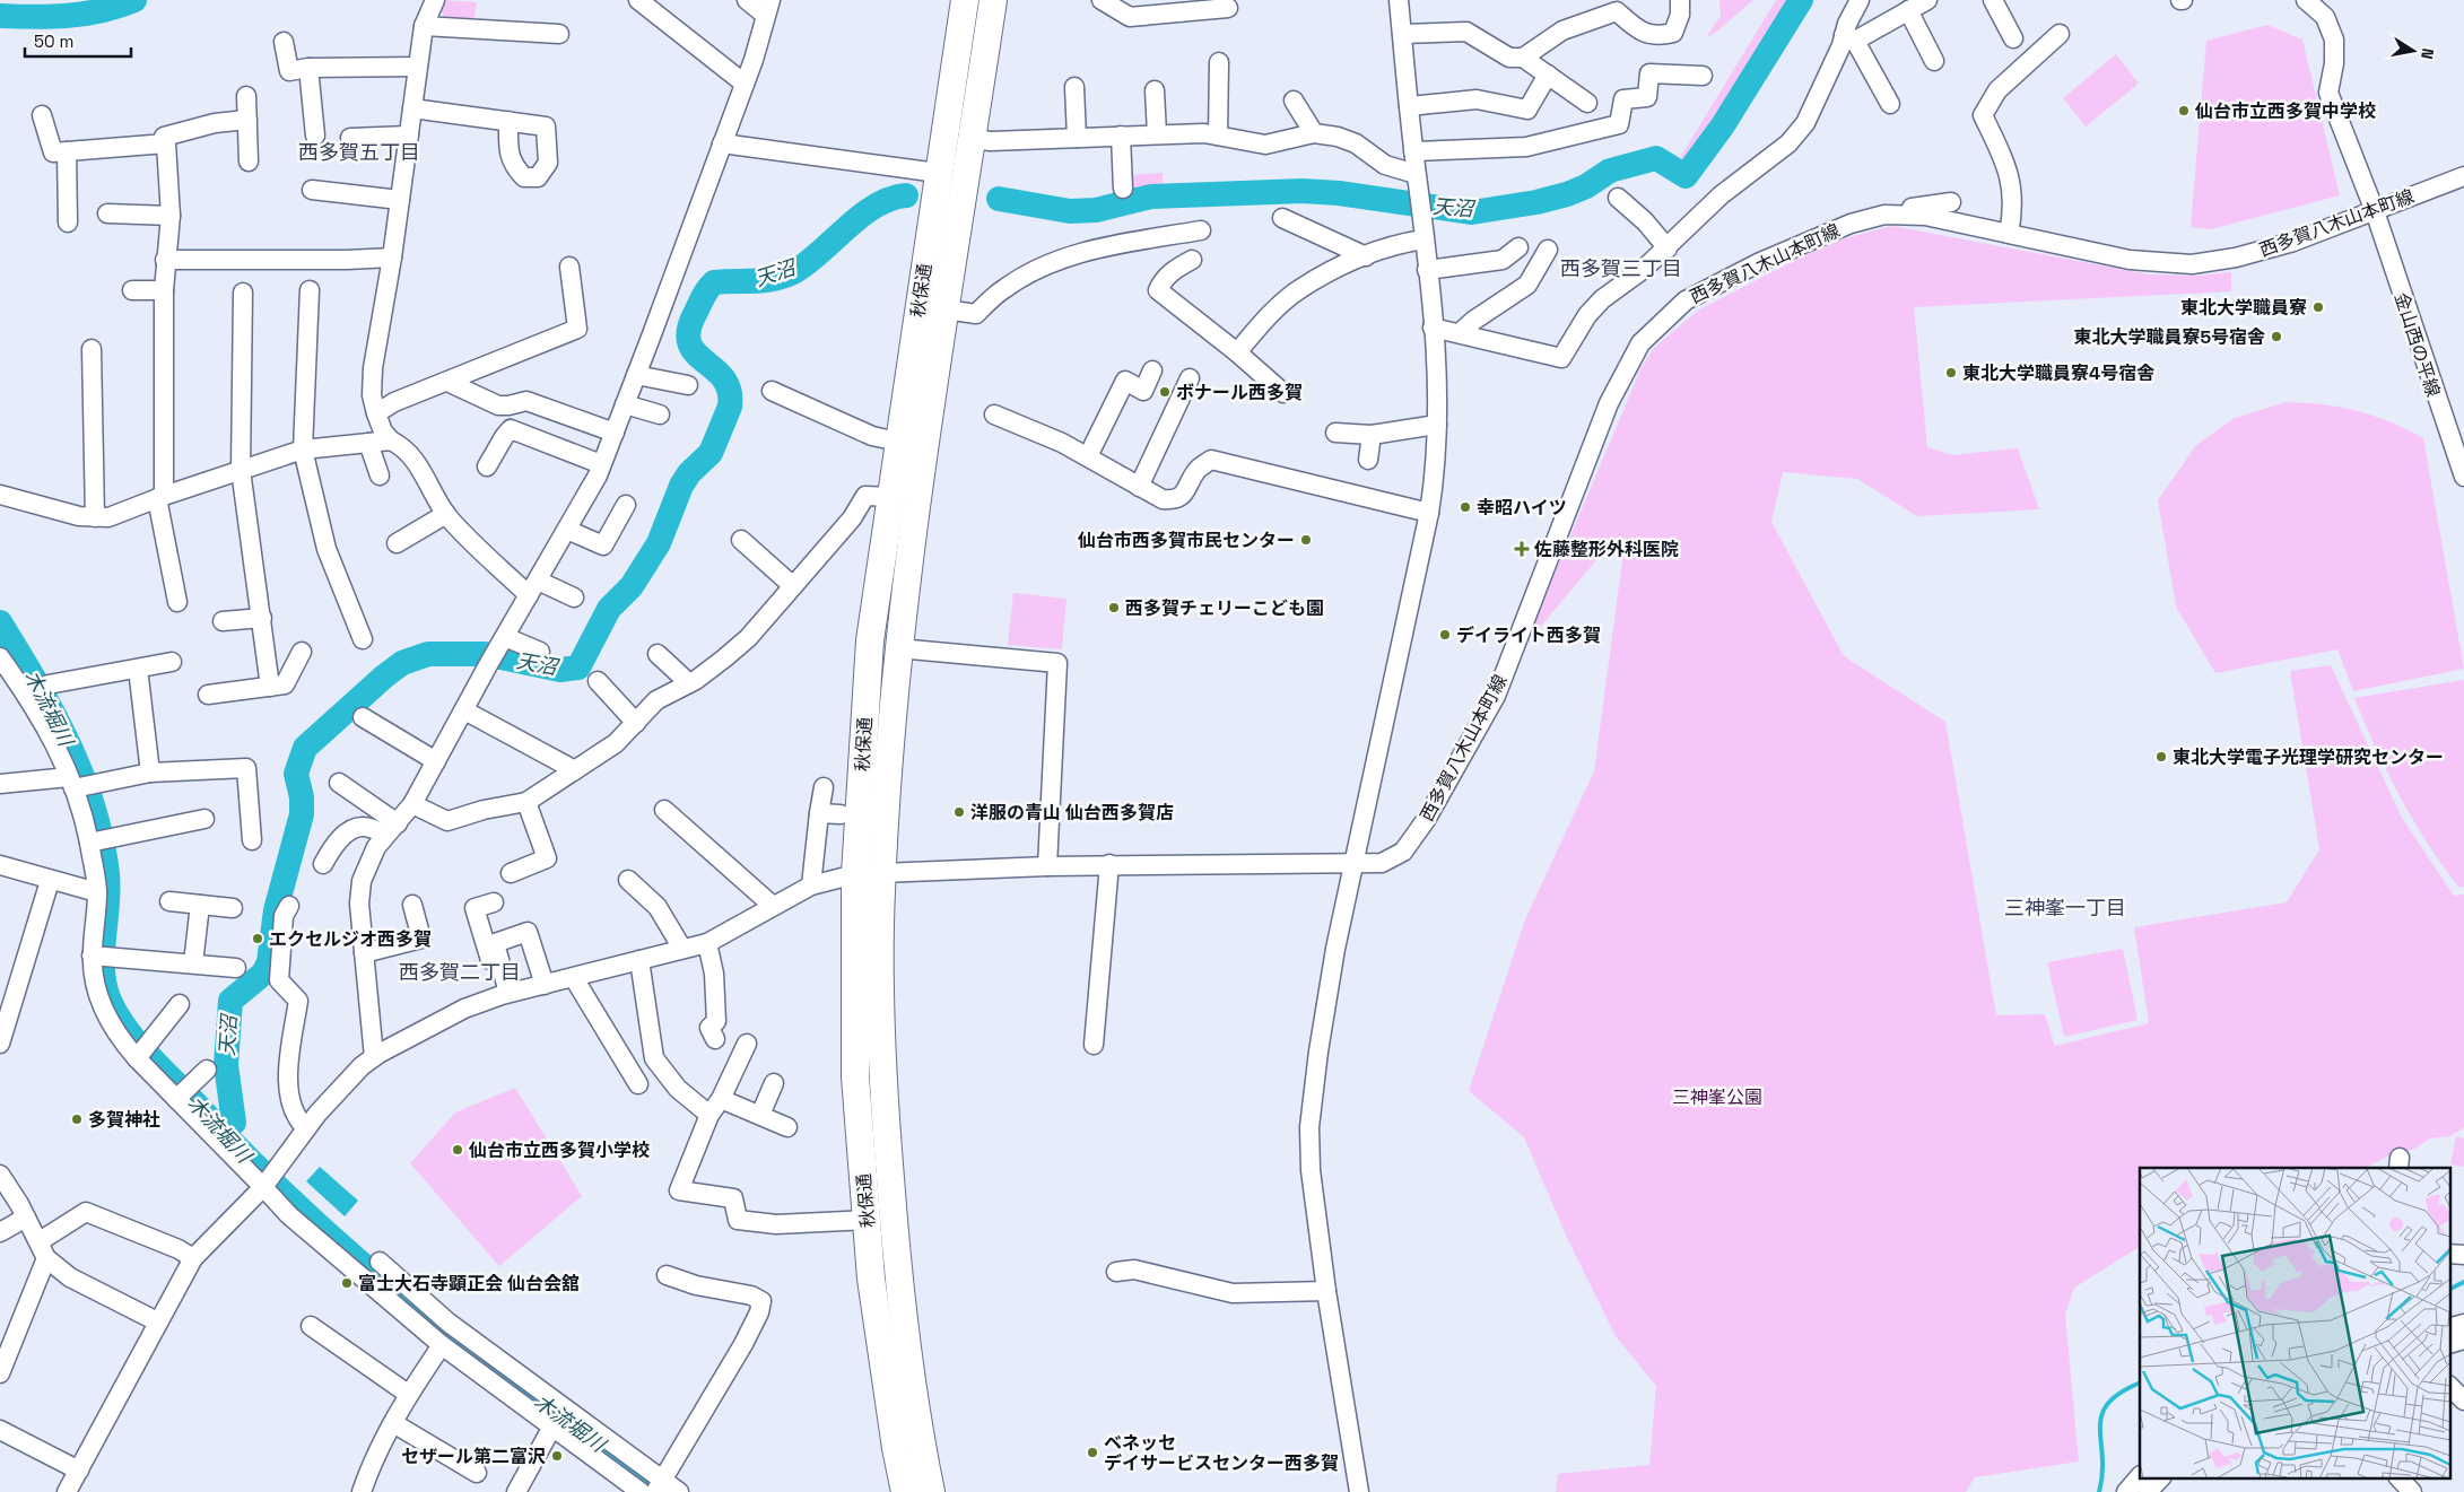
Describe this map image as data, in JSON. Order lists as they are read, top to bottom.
{
  "streets": {
    "highway": ["秋保通"],
    "street": ["西多賀八木山本町線", "金山西の平線"]
  },
  "crossings": [
    ["西多賀八木山本町線", "秋保通"],
    ["西多賀八木山本町線", "金山西の平線"]
  ],
  "districts": [
    "西多賀五丁目",
    "西多賀三丁目",
    "三神峯一丁目",
    "西多賀二丁目"
  ],
  "water": ["天沼", "木流堀川"],
  "parks": ["三神峯公園"],
  "places": {
    "other": [
      "仙台市立西多賀中学校",
      "東北大学職員寮",
      "東北大学職員寮5号宿舎",
      "東北大学職員寮4号宿舎",
      "ボナール西多賀",
      "幸昭ハイツ",
      "仙台市西多賀市民センター",
      "西多賀チェリーこども園",
      "デイライト西多賀",
      "東北大学電子光理学研究センター",
      "洋服の青山 仙台西多賀店",
      "エクセルジオ西多賀",
      "多賀神社",
      "仙台市立西多賀小学校",
      "富士大石寺顕正会 仙台会舘",
      "ベネッセ デイサービスセンター西多賀",
      "セザール第二富沢"
    ],
    "health": ["佐藤整形外科医院"]
  },
  "scale_bar": "50 m",
  "north": "right"
}
